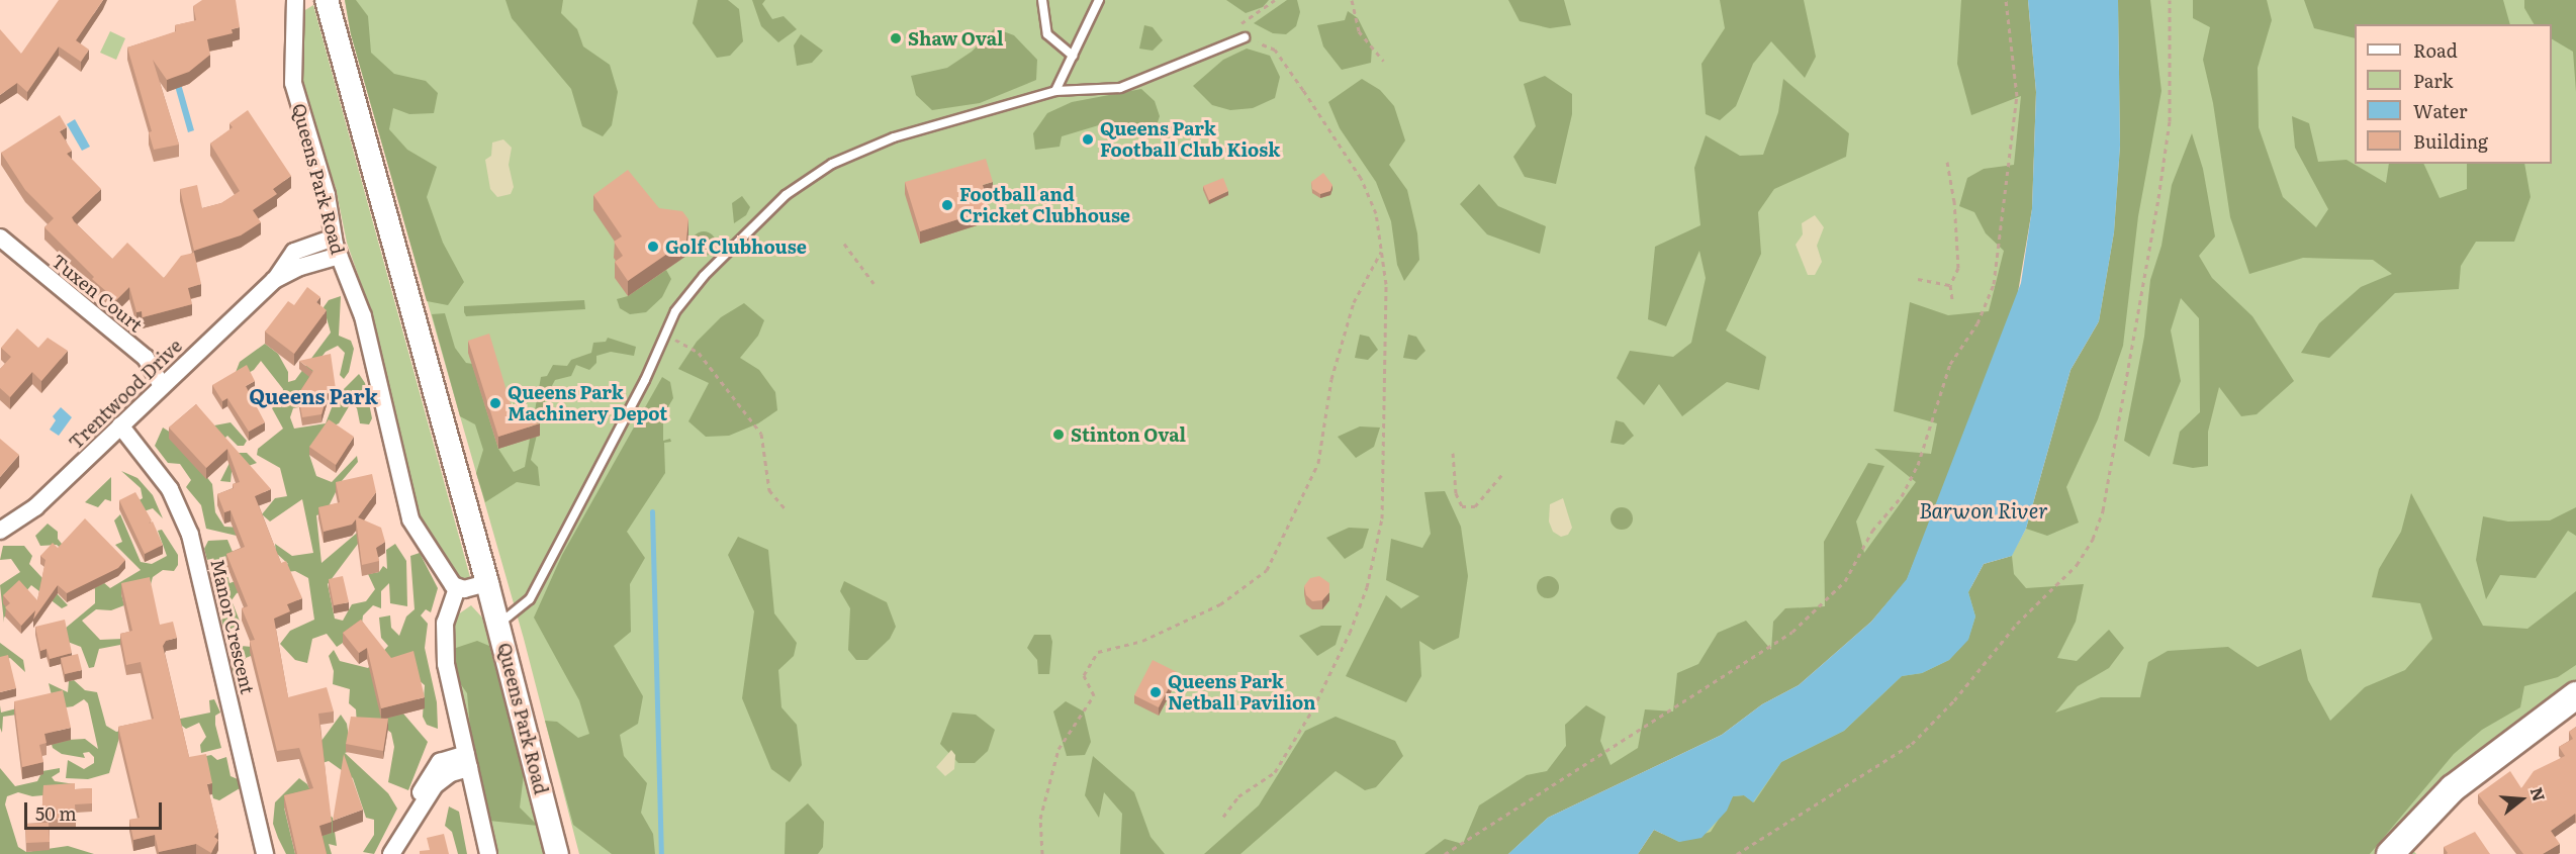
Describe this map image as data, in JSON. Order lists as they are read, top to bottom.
{
  "streets": {
    "main road": ["Queens Park Road"],
    "street": ["Tuxen Court", "Trentwood Drive", "Manor Crescent"]
  },
  "crossings": [
    ["Queens Park Road", "Trentwood Drive"],
    ["Tuxen Court", "Trentwood Drive"],
    ["Trentwood Drive", "Manor Crescent"]
  ],
  "districts": ["Queens Park"],
  "water": ["Barwon River"],
  "places": [
    "Shaw Oval",
    "Queens Park Football Club Kiosk",
    "Football and Cricket Clubhouse",
    "Golf Clubhouse",
    "Queens Park Machinery Depot",
    "Stinton Oval",
    "Queens Park Netball Pavilion"
  ],
  "legend": [
    "Road",
    "Park",
    "Water",
    "Building"
  ],
  "scale_bar": "50 m",
  "north": "right"
}
